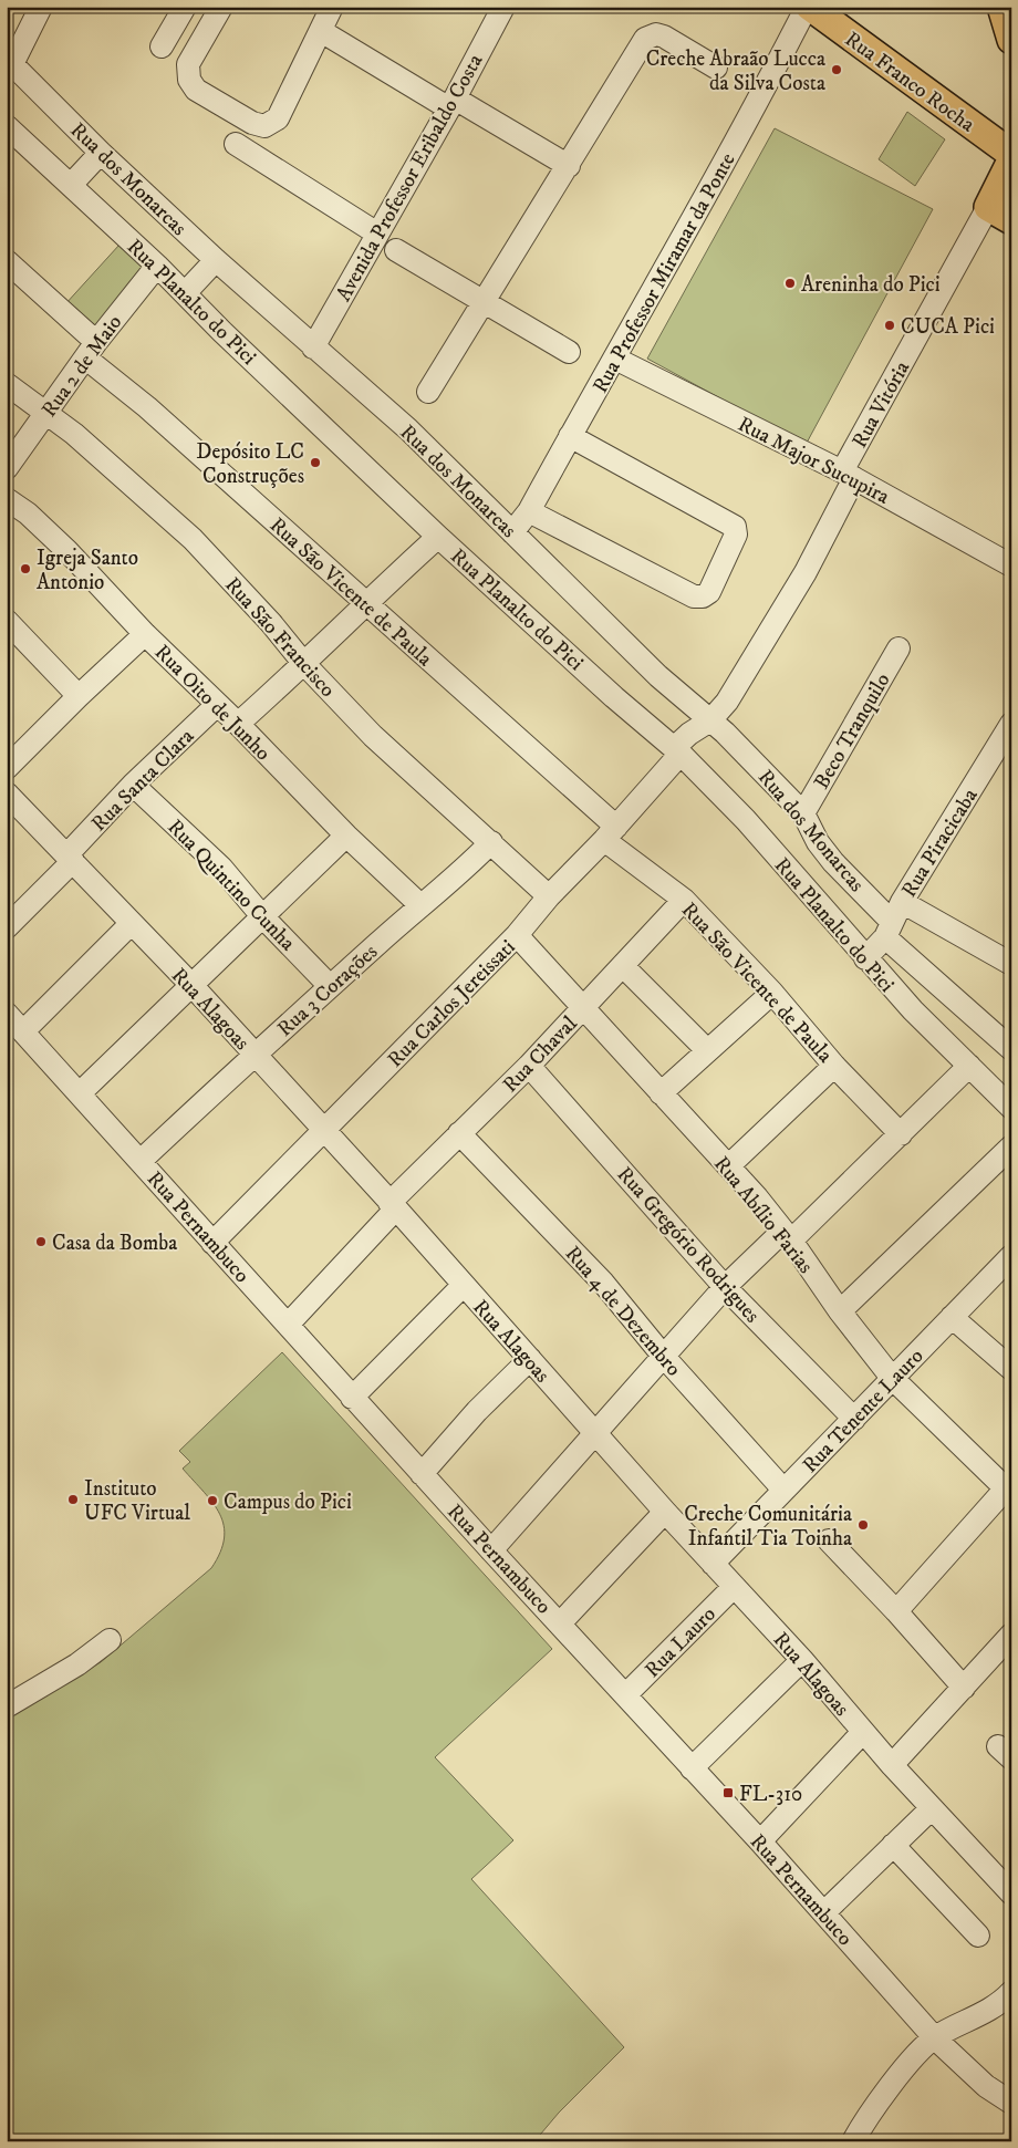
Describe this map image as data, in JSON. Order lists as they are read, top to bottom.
{
  "streets": {
    "main road": ["Rua Franco Rocha", "Rua Vitória"],
    "street": [
      "Avenida Professor Eribaldo Costa",
      "Rua dos Monarcas",
      "Rua Professor Miramar da Ponte",
      "Rua Planalto do Pici",
      "Rua 2 de Maio",
      "Rua Major Sucupira",
      "Rua São Vicente de Paula",
      "Rua São Francisco",
      "Rua Oito de Junho",
      "Beco Tranquilo",
      "Rua Santa Clara",
      "Rua Piracicaba",
      "Rua Quintino Cunha",
      "Rua 3 Corações",
      "Rua Carlos Jereissati",
      "Rua Alagoas",
      "Rua Chaval",
      "Rua Abílio Farias",
      "Rua Pernambuco",
      "Rua Gregório Rodrigues",
      "Rua 4 de Dezembro",
      "Rua Tenente Lauro",
      "Rua Lauro"
    ]
  },
  "crossings": [
    ["Rua Franco Rocha", "Rua Professor Miramar da Ponte"],
    ["Avenida Professor Eribaldo Costa", "Rua dos Monarcas"],
    ["Rua dos Monarcas", "Rua Professor Miramar da Ponte"],
    ["Rua dos Monarcas", "Rua Vitória"],
    ["Rua dos Monarcas", "Beco Tranquilo"],
    ["Rua dos Monarcas", "Rua Piracicaba"],
    ["Rua Professor Miramar da Ponte", "Rua Major Sucupira"],
    ["Rua Planalto do Pici", "Rua 2 de Maio"],
    ["Rua Planalto do Pici", "Rua Vitória"],
    ["Rua Planalto do Pici", "Rua Piracicaba"],
    ["Rua Planalto do Pici", "Rua Carlos Jereissati"],
    ["Rua 2 de Maio", "Rua São Vicente de Paula"],
    ["Rua 2 de Maio", "Rua São Francisco"],
    ["Rua Vitória", "Rua Major Sucupira"],
    ["Rua Vitória", "Rua Carlos Jereissati"],
    ["Rua São Vicente de Paula", "Rua Carlos Jereissati"],
    ["Rua São Vicente de Paula", "Rua Chaval"],
    ["Rua São Francisco", "Rua 3 Corações"],
    ["Rua São Francisco", "Rua Carlos Jereissati"],
    ["Rua Oito de Junho", "Rua Santa Clara"],
    ["Rua Oito de Junho", "Rua 3 Corações"],
    ["Rua Santa Clara", "Rua Quintino Cunha"],
    ["Rua Santa Clara", "Rua Alagoas"],
    ["Rua Quintino Cunha", "Rua 3 Corações"],
    ["Rua 3 Corações", "Rua Alagoas"],
    ["Rua 3 Corações", "Rua Pernambuco"],
    ["Rua Carlos Jereissati", "Rua Alagoas"],
    ["Rua Carlos Jereissati", "Rua Abílio Farias"],
    ["Rua Carlos Jereissati", "Rua Pernambuco"],
    ["Rua Alagoas", "Rua Chaval"],
    ["Rua Alagoas", "Rua Tenente Lauro"],
    ["Rua Alagoas", "Rua Lauro"],
    ["Rua Chaval", "Rua Abílio Farias"],
    ["Rua Chaval", "Rua Pernambuco"],
    ["Rua Chaval", "Rua Gregório Rodrigues"],
    ["Rua Chaval", "Rua 4 de Dezembro"],
    ["Rua Abílio Farias", "Rua Tenente Lauro"],
    ["Rua Pernambuco", "Rua Lauro"],
    ["Rua Gregório Rodrigues", "Rua Tenente Lauro"],
    ["Rua 4 de Dezembro", "Rua Tenente Lauro"]
  ],
  "places": {
    "other": [
      "Creche Abraão Lucca da Silva Costa",
      "Areninha do Pici",
      "CUCA Pici",
      "Depósito LC Construções",
      "Igreja Santo Antonio",
      "Casa da Bomba",
      "Instituto UFC Virtual",
      "Campus do Pici",
      "Creche Comunitária Infantil Tia Toinha"
    ],
    "transit": ["FL-310"]
  }
}
